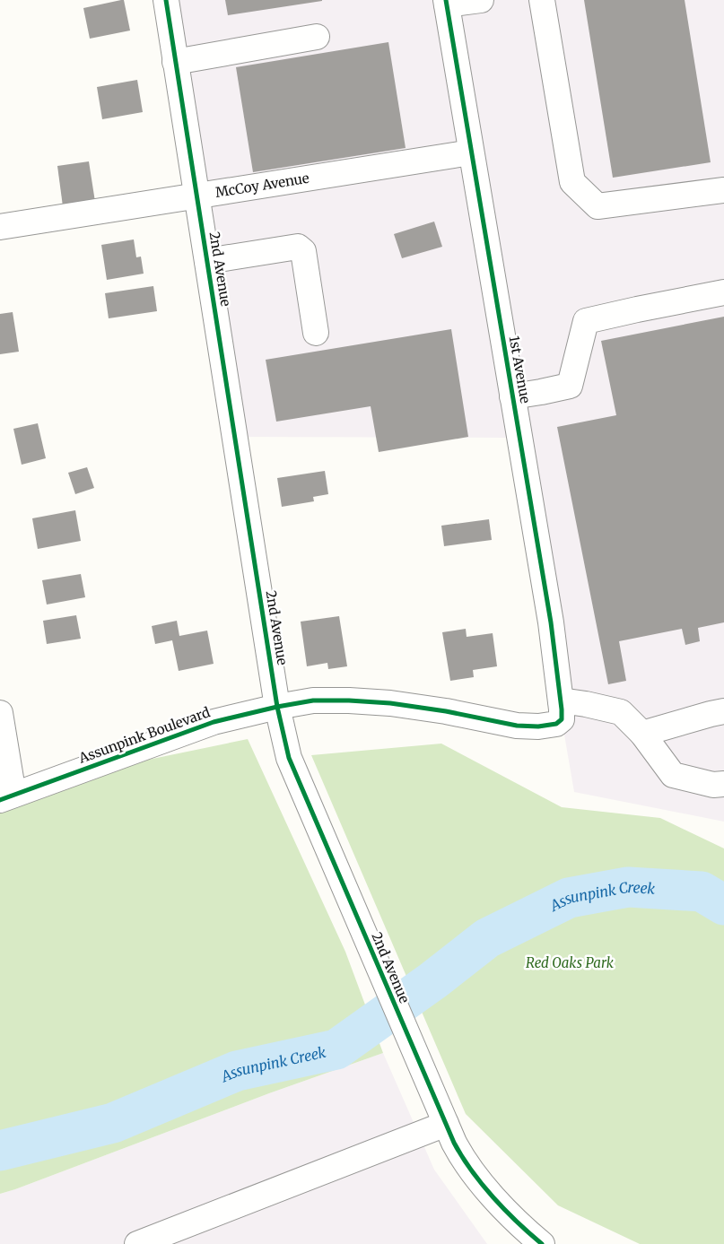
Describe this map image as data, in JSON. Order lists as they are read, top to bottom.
{
  "streets": {
    "street": [
      "McCoy Avenue",
      "2nd Avenue",
      "1st Avenue",
      "Assunpink Boulevard"
    ]
  },
  "crossings": [
    ["McCoy Avenue", "2nd Avenue"],
    ["McCoy Avenue", "1st Avenue"],
    ["2nd Avenue", "Assunpink Boulevard"],
    ["1st Avenue", "Assunpink Boulevard"]
  ],
  "water": ["Assunpink Creek"],
  "parks": ["Red Oaks Park"]
}
